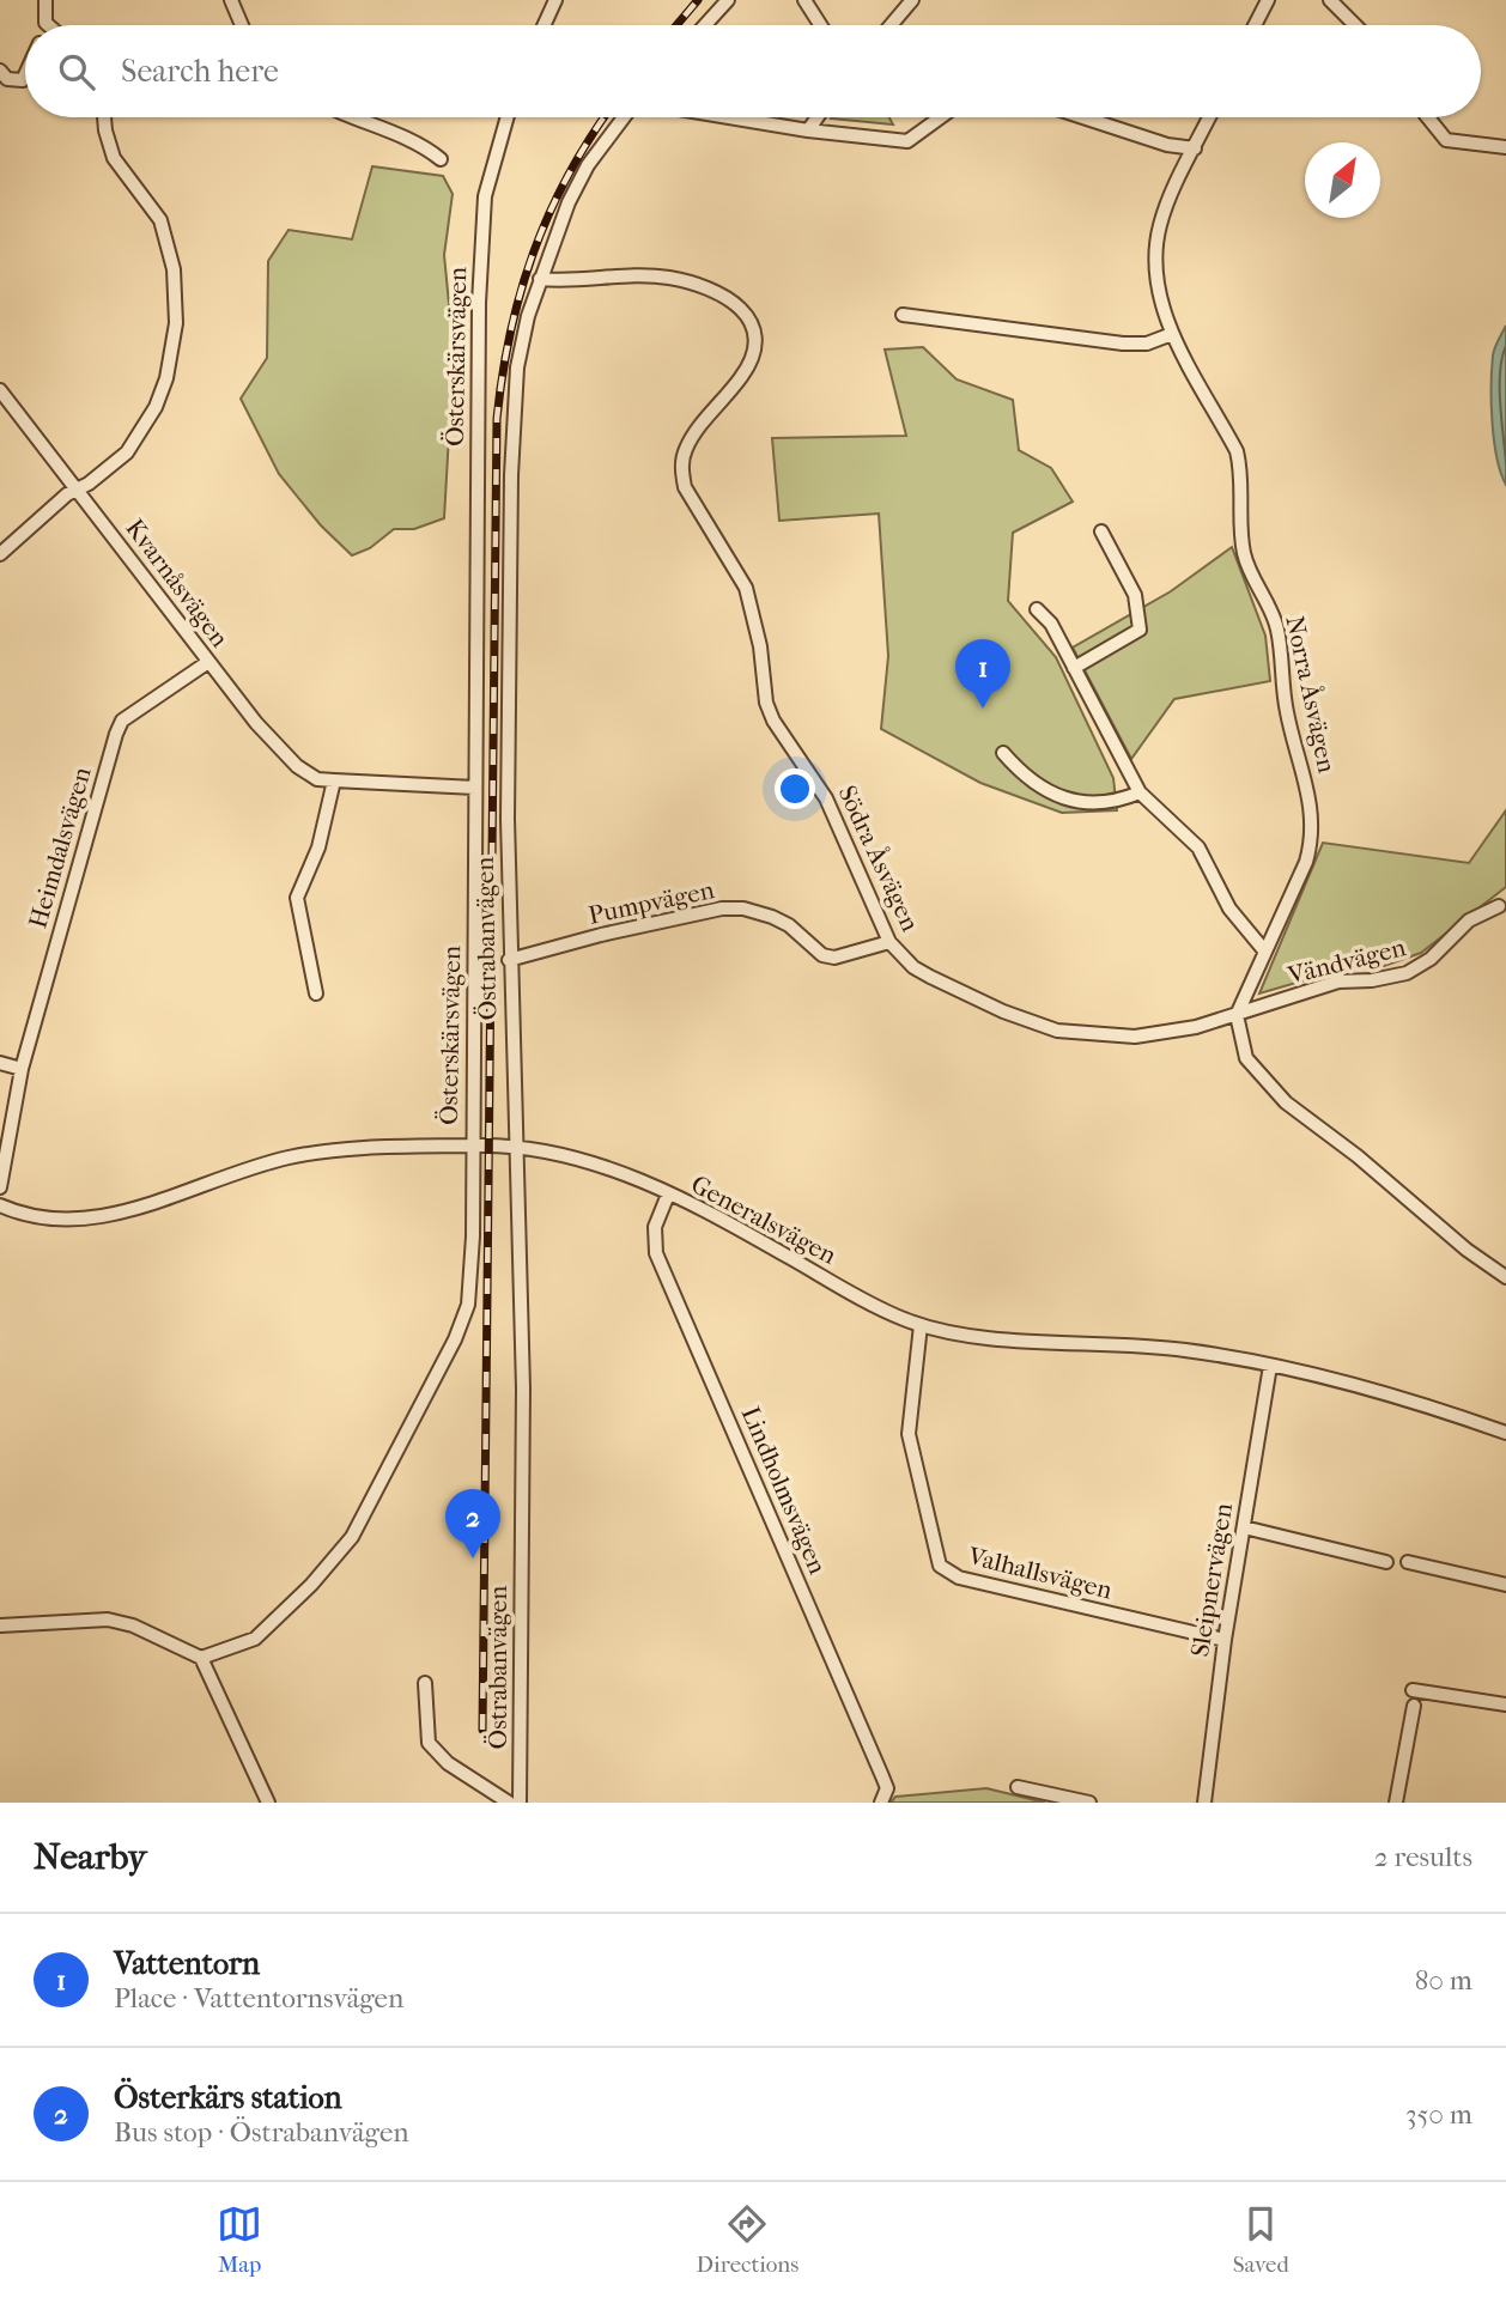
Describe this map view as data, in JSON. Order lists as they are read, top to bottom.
{
  "streets": {
    "street": [
      "Österskärsvägen",
      "Kvarnåsvägen",
      "Norra Åsvägen",
      "Heimdalsvägen",
      "Södra Åsvägen",
      "Pumpvägen",
      "Östrabanvägen",
      "Vändvägen",
      "Generalsvägen",
      "Lindholmsvägen",
      "Valhallsvägen",
      "Sleipnervägen"
    ]
  },
  "crossings": [
    ["Österskärsvägen", "Kvarnåsvägen"],
    ["Österskärsvägen", "Generalsvägen"],
    ["Kvarnåsvägen", "Heimdalsvägen"],
    ["Norra Åsvägen", "Södra Åsvägen"],
    ["Norra Åsvägen", "Vändvägen"],
    ["Södra Åsvägen", "Pumpvägen"],
    ["Södra Åsvägen", "Östrabanvägen"],
    ["Södra Åsvägen", "Vändvägen"],
    ["Pumpvägen", "Östrabanvägen"],
    ["Östrabanvägen", "Generalsvägen"],
    ["Generalsvägen", "Lindholmsvägen"],
    ["Generalsvägen", "Valhallsvägen"],
    ["Generalsvägen", "Sleipnervägen"],
    ["Valhallsvägen", "Sleipnervägen"]
  ],
  "north": "top right",
  "page": {
    "search": "Search here",
    "pins": ["1", "2"],
    "heading": ["Nearby", "2 results"],
    "list": [
      {
        "mark": "1",
        "name": "Vattentorn",
        "note": "Place · Vattentornsvägen",
        "value": "80 m"
      },
      {
        "mark": "2",
        "name": "Österkärs station",
        "note": "Bus stop · Östrabanvägen",
        "value": "350 m"
      }
    ],
    "nav": ["Map", "Directions", "Saved"]
  }
}
